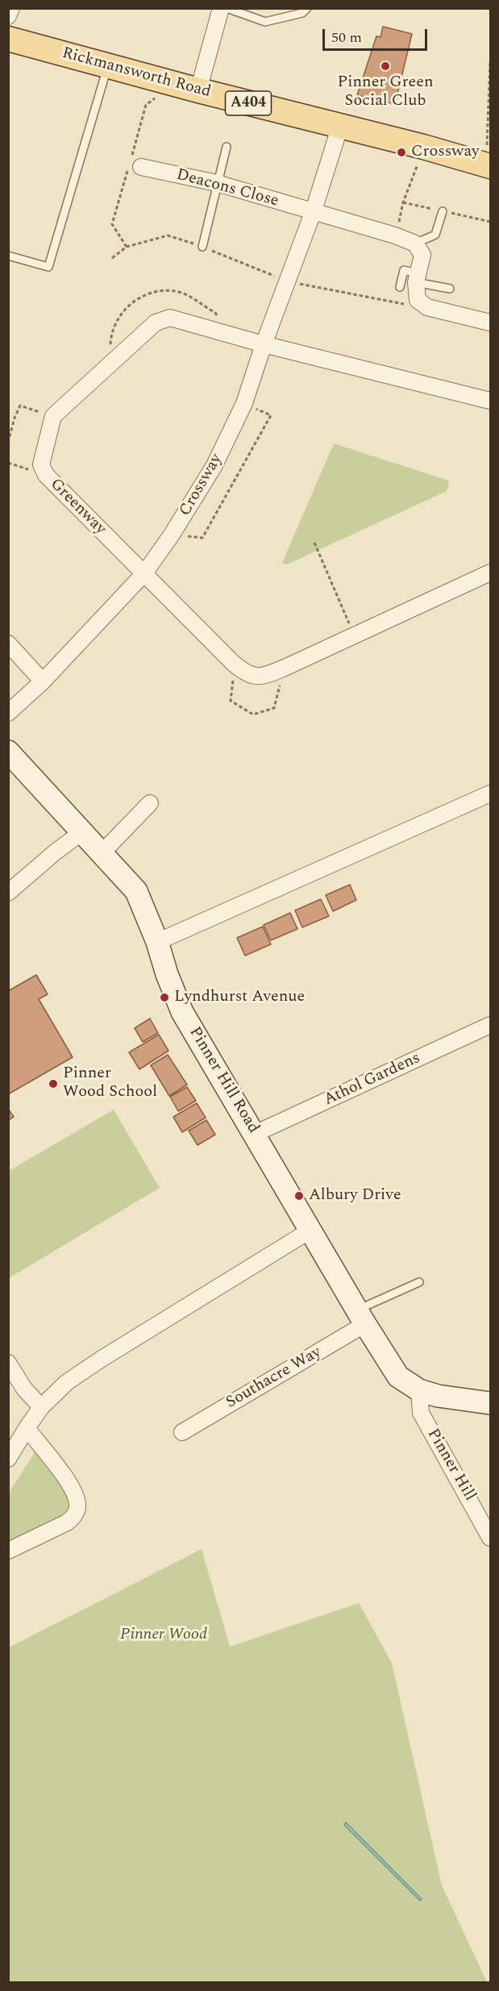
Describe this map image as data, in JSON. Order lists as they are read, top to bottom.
{
  "streets": {
    "main road": ["Rickmansworth Road", "A404"],
    "street": [
      "Deacons Close",
      "Crossway",
      "Greenway",
      "Athol Gardens",
      "Pinner Hill Road",
      "Southacre Way",
      "Pinner Hill"
    ]
  },
  "crossings": [
    ["Rickmansworth Road", "Crossway"],
    ["Deacons Close", "Crossway"],
    ["Crossway", "Greenway"],
    ["Athol Gardens", "Pinner Hill Road"],
    ["Pinner Hill Road", "Southacre Way"],
    ["Pinner Hill Road", "Pinner Hill"]
  ],
  "parks": ["Pinner Wood"],
  "places": [
    "Pinner Green Social Club",
    "Crossway",
    "Lyndhurst Avenue",
    "Pinner Wood School",
    "Albury Drive"
  ],
  "scale_bar": "50 m"
}
